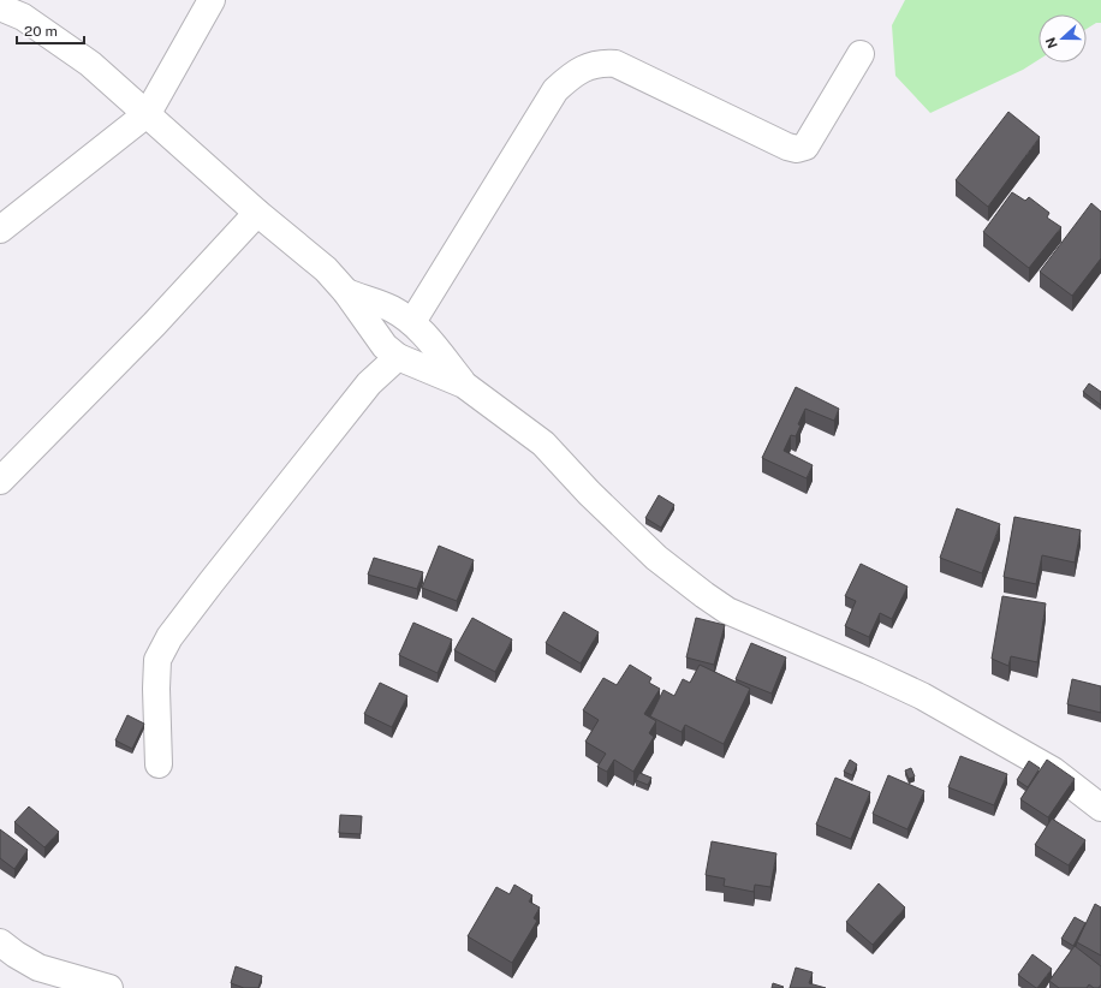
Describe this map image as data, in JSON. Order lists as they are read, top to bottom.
{
  "scale_bar": "20 m",
  "north": "left"
}
